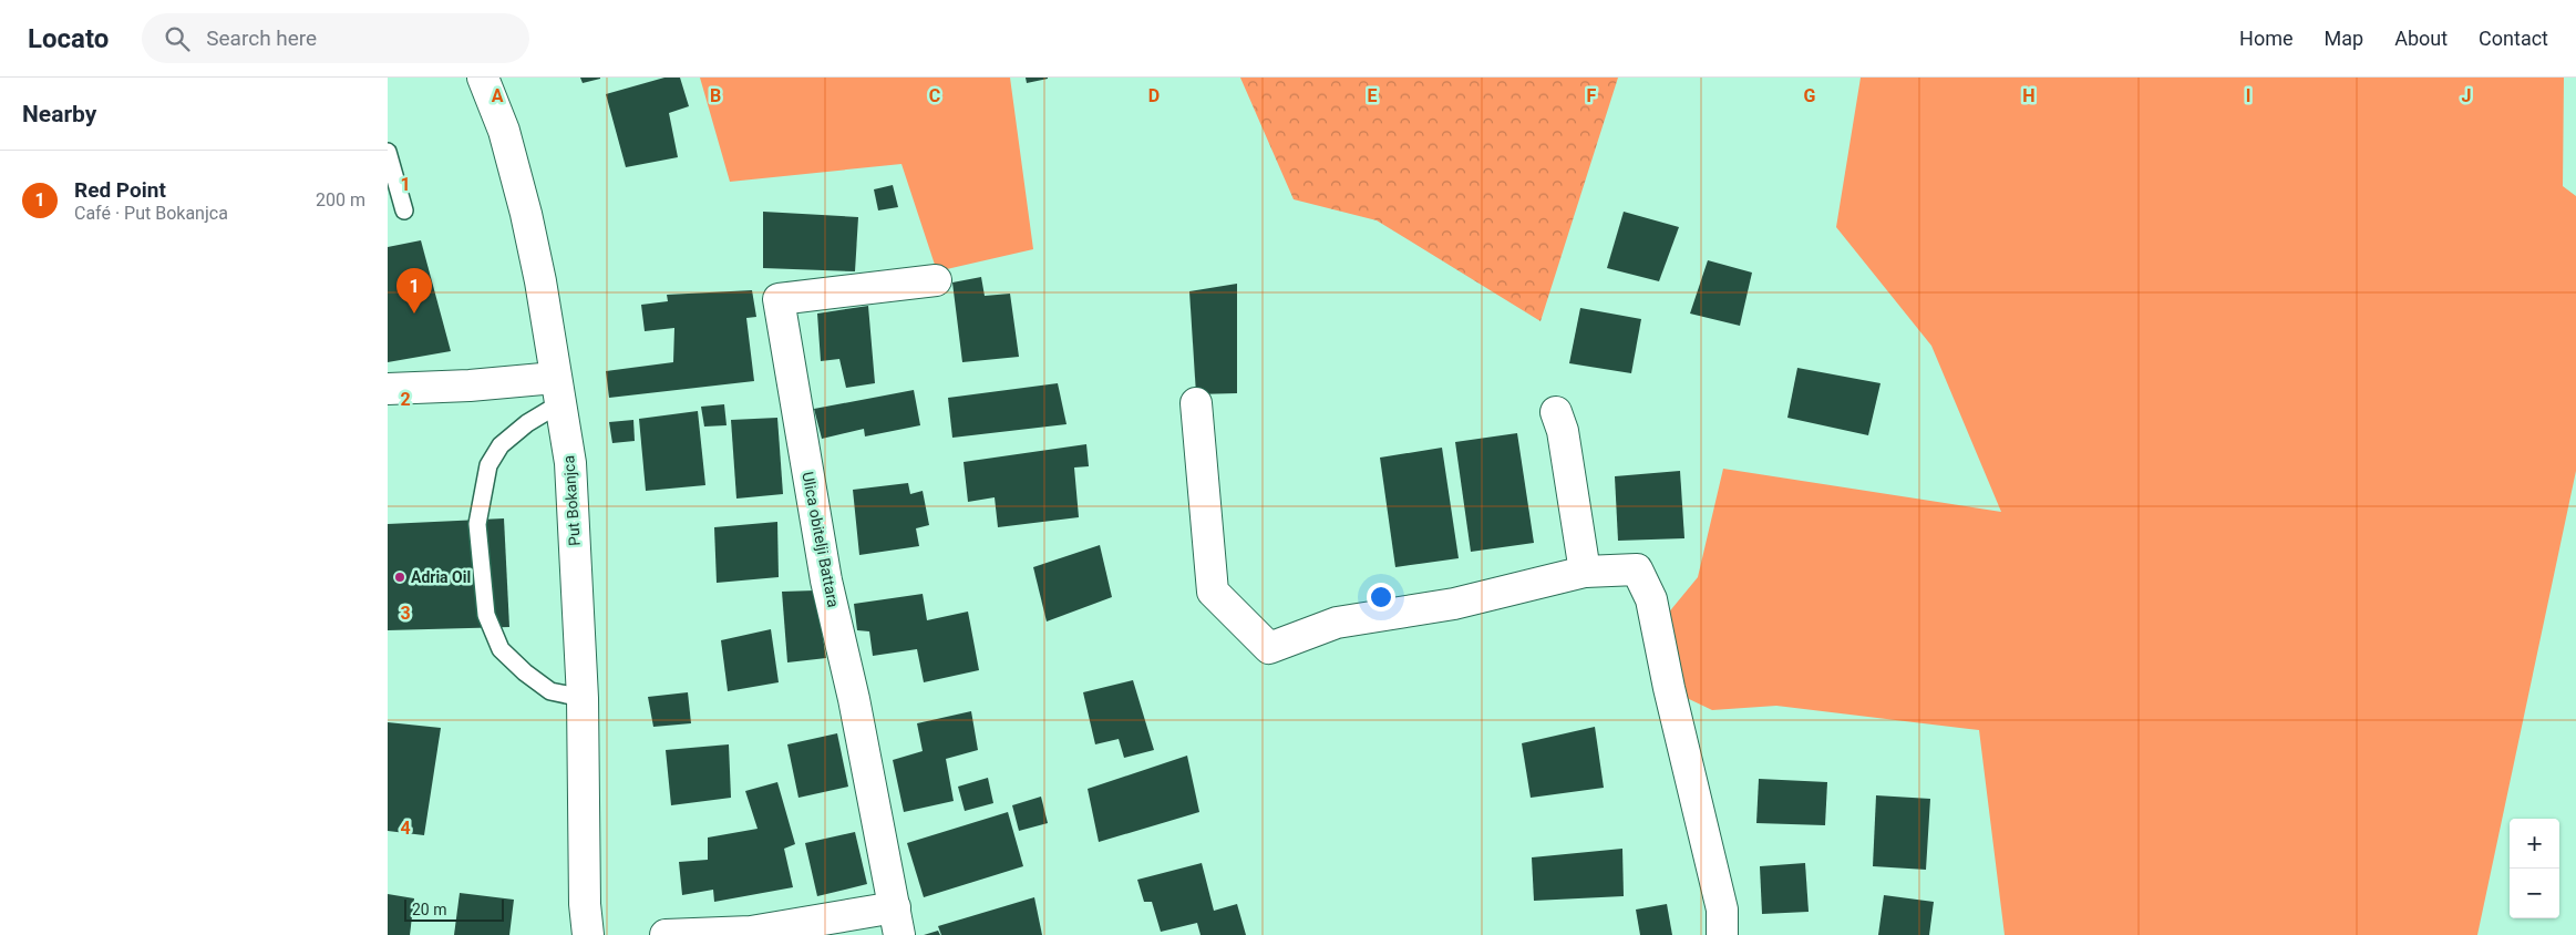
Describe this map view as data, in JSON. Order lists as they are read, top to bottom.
{
  "streets": {
    "street": ["Put Bokanjca", "Ulica obitelji Battara"]
  },
  "places": ["Adria Oil"],
  "scale_bar": "20 m",
  "page": {
    "header": "Locato",
    "search": "Search here",
    "nav": [
      "Home",
      "Map",
      "About",
      "Contact"
    ],
    "heading": "Nearby",
    "list": [
      {
        "mark": "1",
        "name": "Red Point",
        "note": "Café · Put Bokanjca",
        "value": "200 m"
      }
    ],
    "pins": "1",
    "map_buttons": ["+", "−"],
    "scale": "20 m"
  },
  "grid": {
    "columns": [
      "A",
      "B",
      "C",
      "D",
      "E",
      "F",
      "G",
      "H",
      "I",
      "J"
    ],
    "rows": [
      "1",
      "2",
      "3",
      "4"
    ]
  }
}
